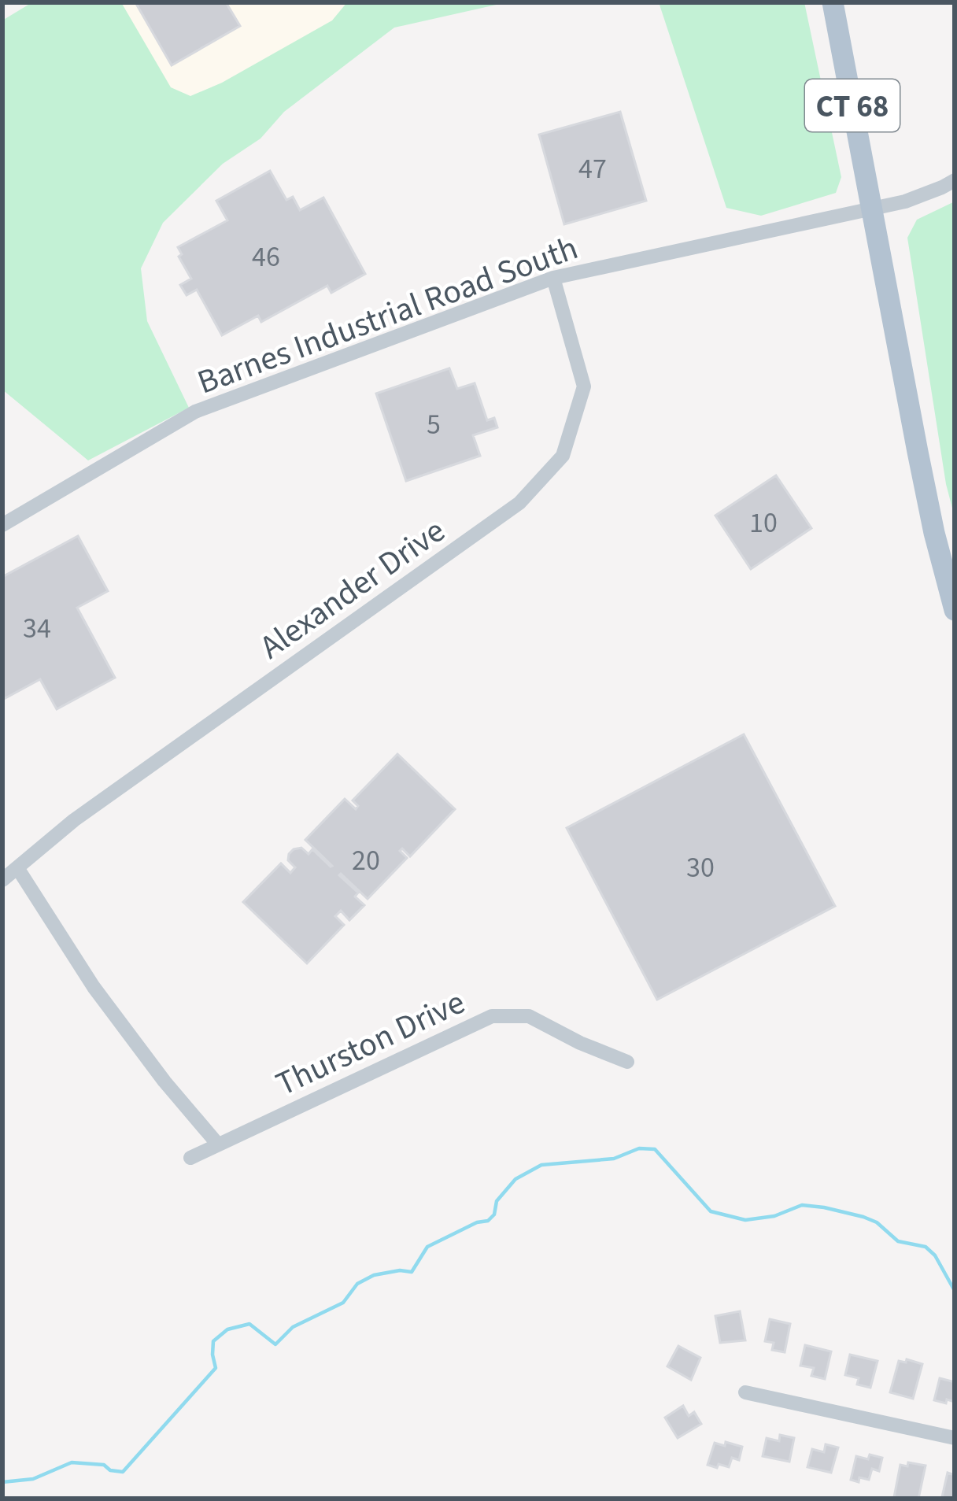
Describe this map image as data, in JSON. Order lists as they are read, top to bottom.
{
  "streets": {
    "main road": ["CT 68"],
    "street": ["Barnes Industrial Road South", "Alexander Drive", "Thurston Drive"]
  },
  "crossings": [
    ["CT 68", "Barnes Industrial Road South"],
    ["Barnes Industrial Road South", "Alexander Drive"]
  ],
  "house_numbers": [
    "47",
    "46",
    "5",
    "10",
    "34",
    "20",
    "30"
  ]
}
